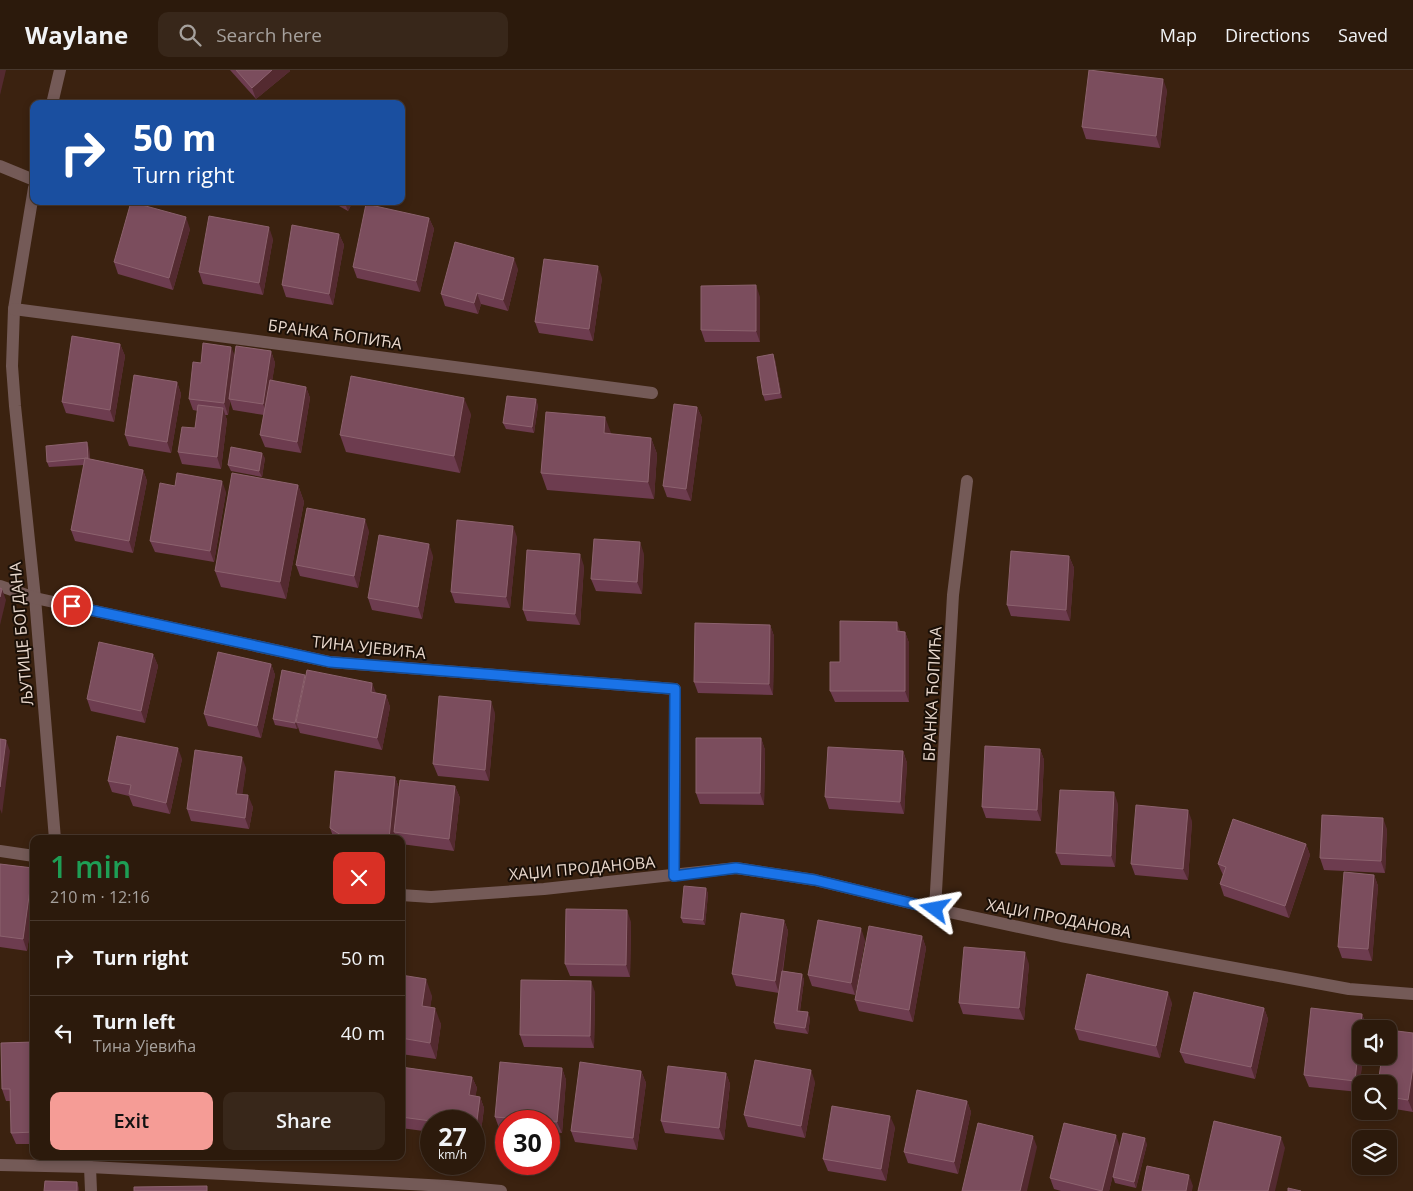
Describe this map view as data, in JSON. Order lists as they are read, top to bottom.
{
  "streets": {
    "street": [
      "БРАНКА ЋОПИЋА",
      "ЉУТИЦЕ БОГДАНА",
      "ТИНА УЈЕВИЋА",
      "ХАЏИ ПРОДАНОВА"
    ]
  },
  "crossings": [
    ["БРАНКА ЋОПИЋА", "ЉУТИЦЕ БОГДАНА"],
    ["БРАНКА ЋОПИЋА", "ХАЏИ ПРОДАНОВА"],
    ["ЉУТИЦЕ БОГДАНА", "ТИНА УЈЕВИЋА"],
    ["ТИНА УЈЕВИЋА", "ХАЏИ ПРОДАНОВА"]
  ],
  "page": {
    "header": "Waylane",
    "search": "Search here",
    "nav": ["Map", "Directions", "Saved"],
    "turn": ["50 m", "Turn right"],
    "heading": ["1 min", "210 m · 12:16"],
    "list": [
      {
        "name": "Turn right",
        "value": "50 m"
      },
      {
        "name": "Turn left",
        "note": "Тина Ујевића",
        "value": "40 m"
      }
    ],
    "buttons": ["Exit", "Share"],
    "speed": "27 km/h",
    "limit": "30"
  }
}
